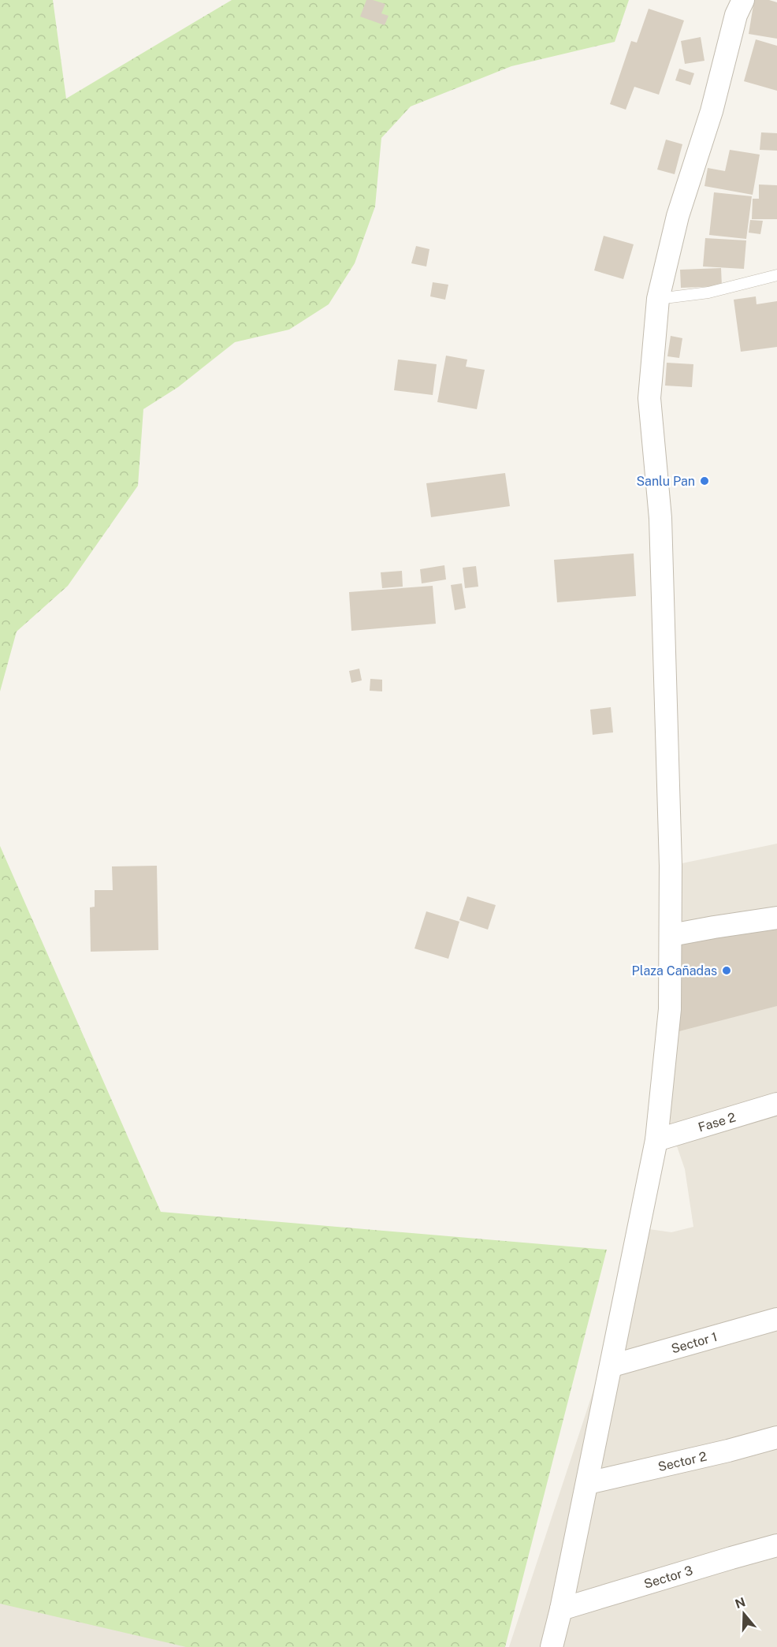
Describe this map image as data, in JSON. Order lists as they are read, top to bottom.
{
  "streets": {
    "street": [
      "Fase 2",
      "Sector 1",
      "Sector 2",
      "Sector 3"
    ]
  },
  "places": ["Sanlu Pan", "Plaza Cañadas"],
  "north": "top"
}
